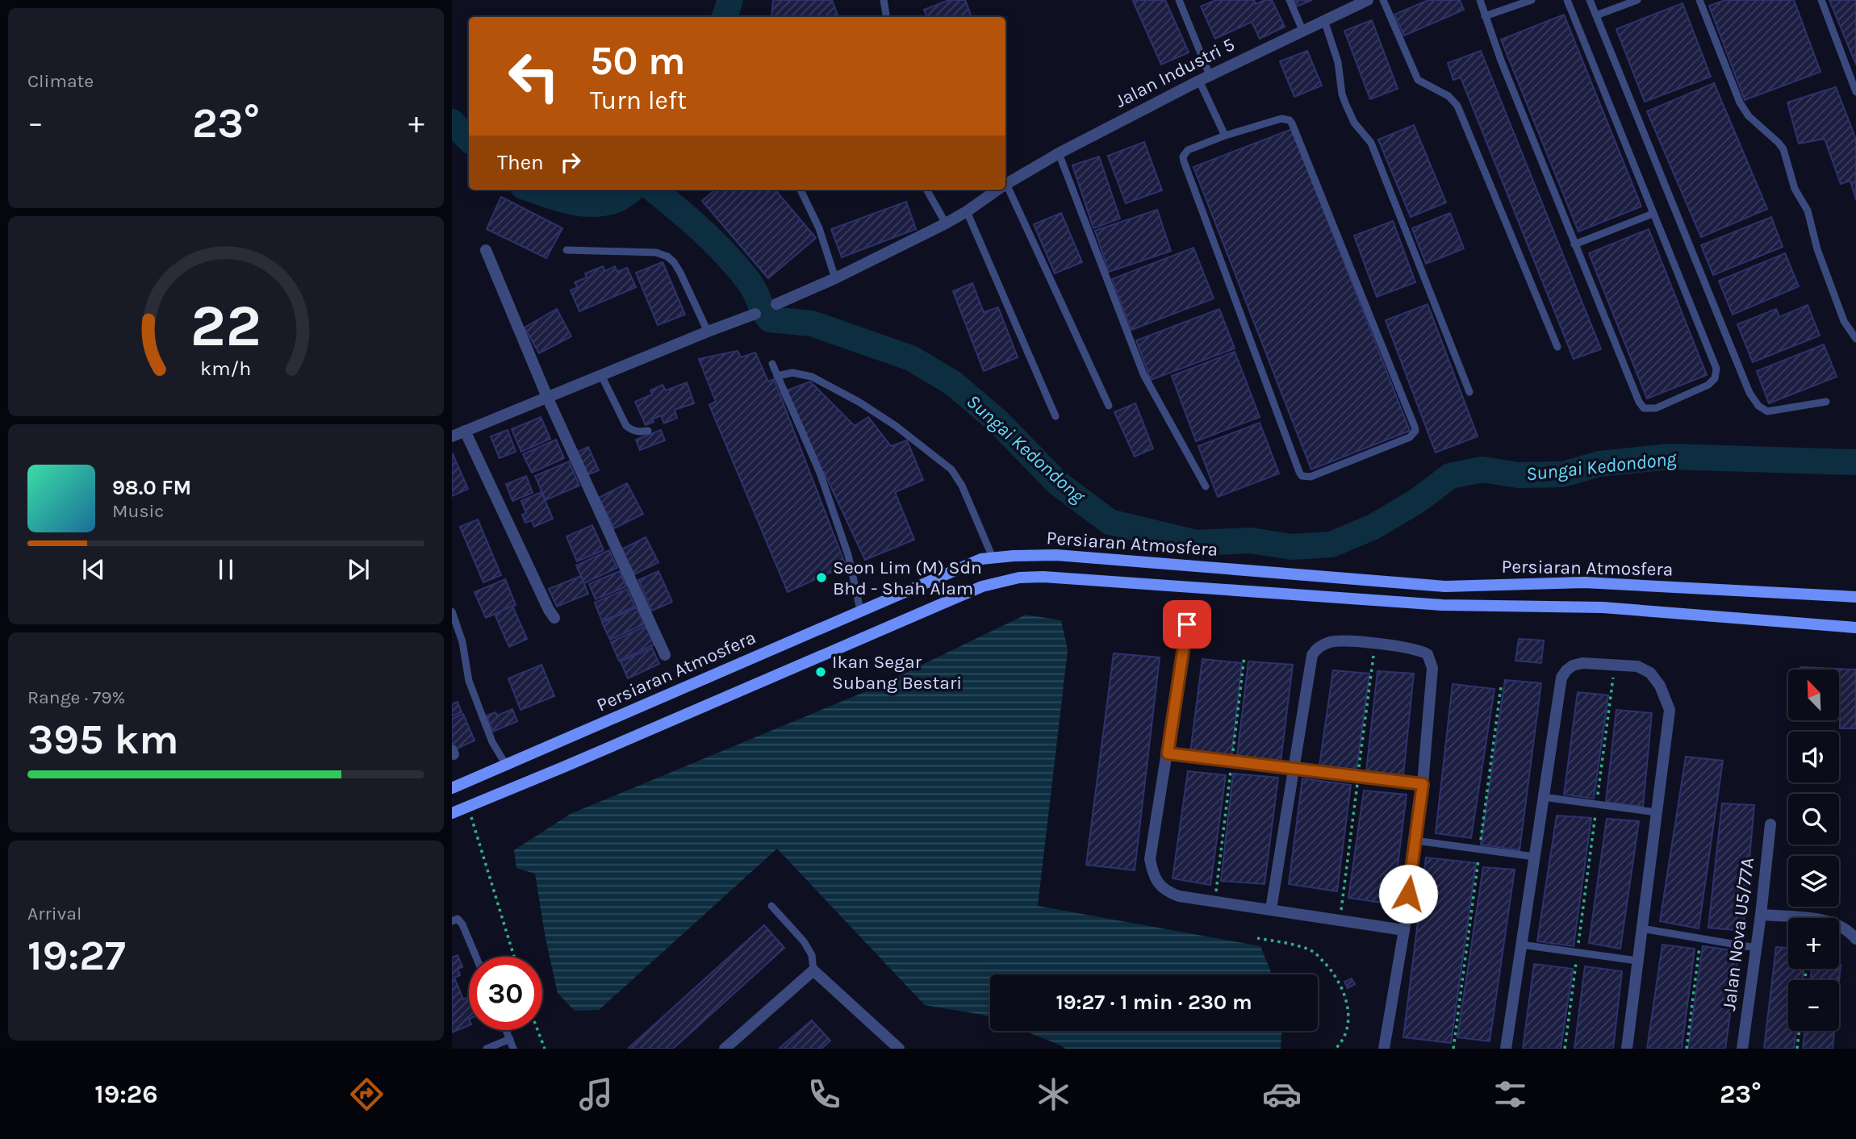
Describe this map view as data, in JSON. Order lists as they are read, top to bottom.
{
  "streets": {
    "street": ["Jalan Industri 5", "Persiaran Atmosfera", "Jalan Nova U5/77A"]
  },
  "water": ["Sungai Kedondong"],
  "places": ["Seon Lim (M) Sdn Bhd - Shah Alam", "Ikan Segar Subang Bestari"],
  "north": "top left",
  "page": {
    "tile": [
      "Climate",
      ["Range · 79%", "395 km"],
      ["Arrival", "19:27"]
    ],
    "turn": ["50 m", "Turn left"],
    "heat": ["−", "23°", "+"],
    "then": "Then",
    "song": ["98.0 FM", "Music"],
    "map_buttons": ["+", "−"],
    "limit": "30",
    "trip": "19:27 · 1 min · 230 m",
    "tabs": ["19:26", "23°"],
    "gauge": ["22", "km/h"]
  }
}
